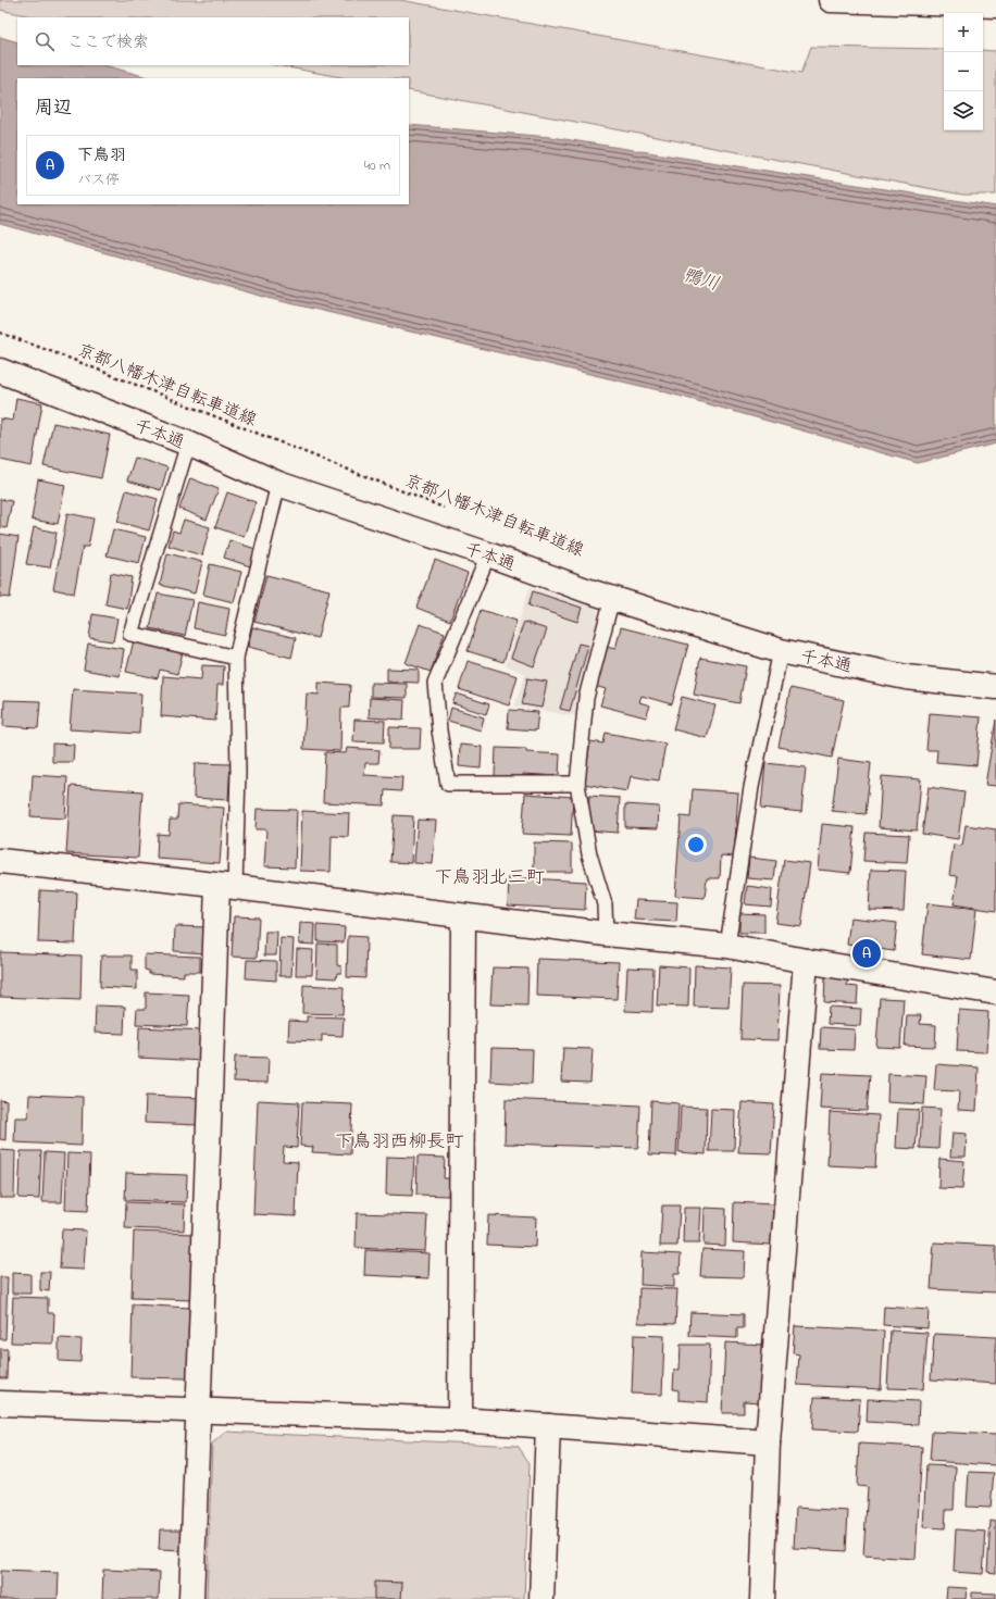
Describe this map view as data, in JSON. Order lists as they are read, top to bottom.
{
  "streets": {
    "street": ["千本通"],
    "path": ["京都八幡木津自転車道線"]
  },
  "districts": ["下鳥羽北三町", "下鳥羽西柳長町"],
  "water": ["鴨川"],
  "page": {
    "map_buttons": ["+", "−"],
    "search": "ここで検索",
    "heading": "周辺",
    "list": [
      {
        "mark": "A",
        "name": "下鳥羽",
        "note": "バス停",
        "value": "40 m"
      }
    ],
    "pins": "A"
  }
}
